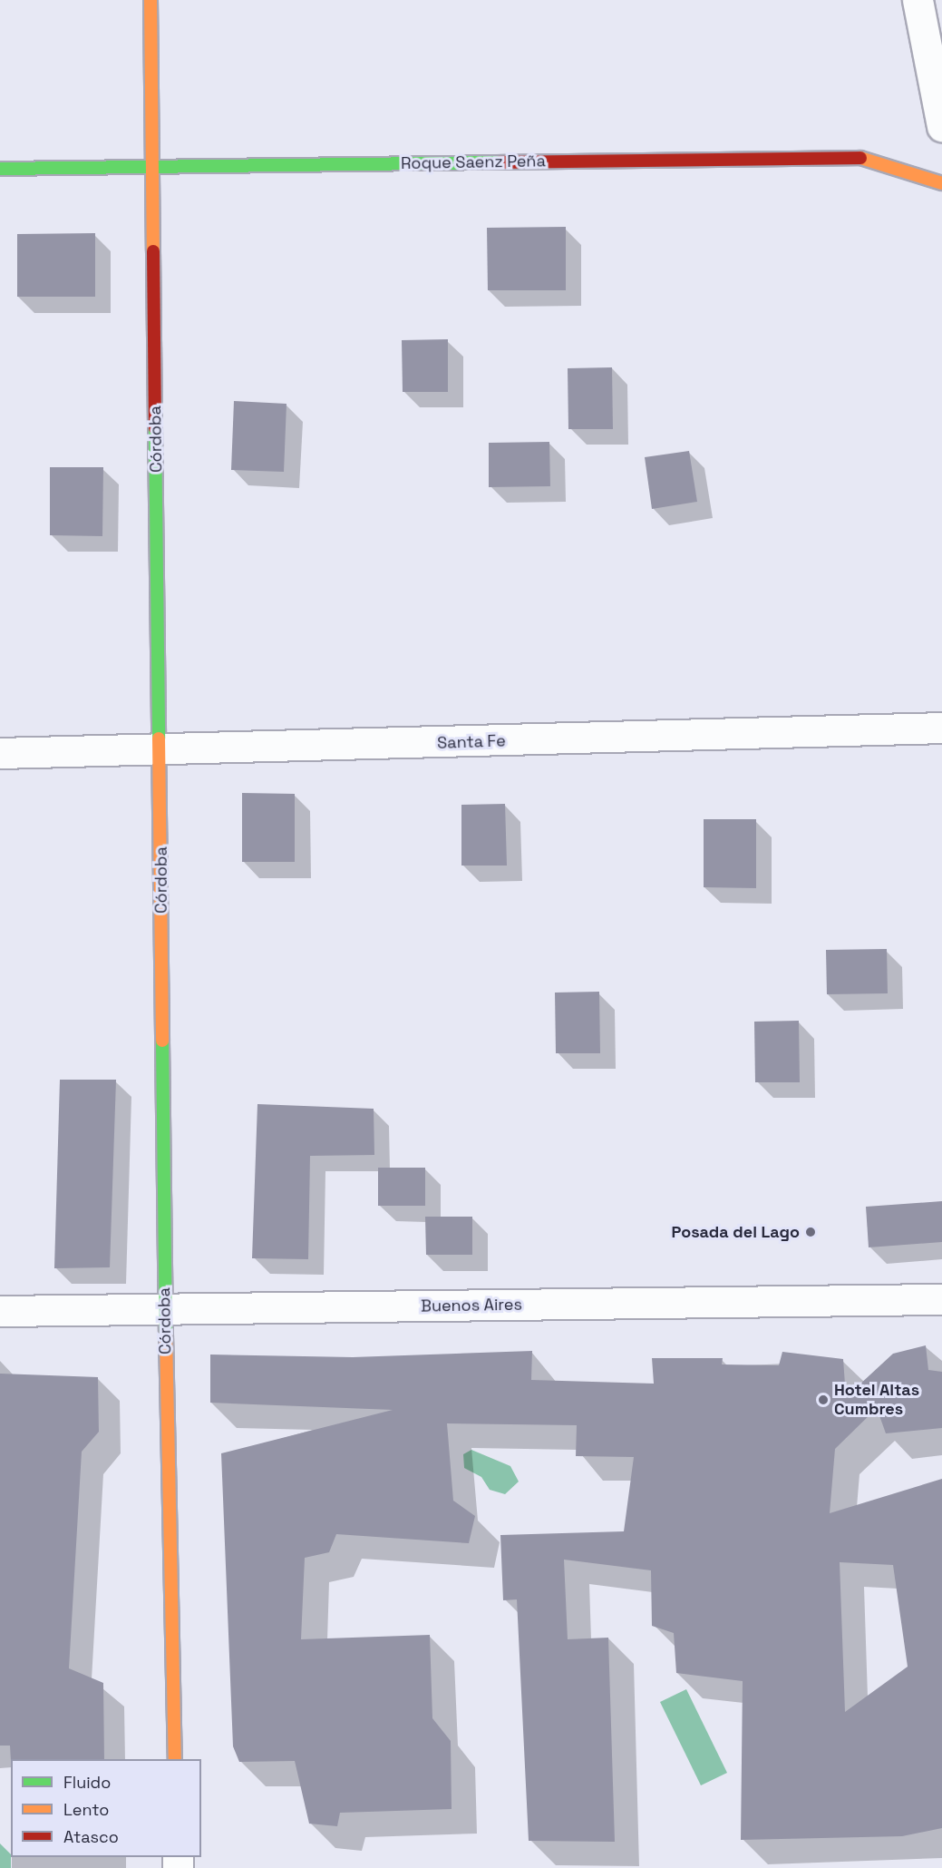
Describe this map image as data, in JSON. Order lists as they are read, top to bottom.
{
  "streets": {
    "street": [
      "Roque Saenz Peña",
      "Córdoba",
      "Santa Fe",
      "Buenos Aires"
    ]
  },
  "crossings": [
    ["Roque Saenz Peña", "Córdoba"],
    ["Córdoba", "Santa Fe"],
    ["Córdoba", "Buenos Aires"]
  ],
  "places": ["Posada del Lago", "Hotel Altas Cumbres"],
  "legend": ["Fluido", "Lento", "Atasco"]
}
